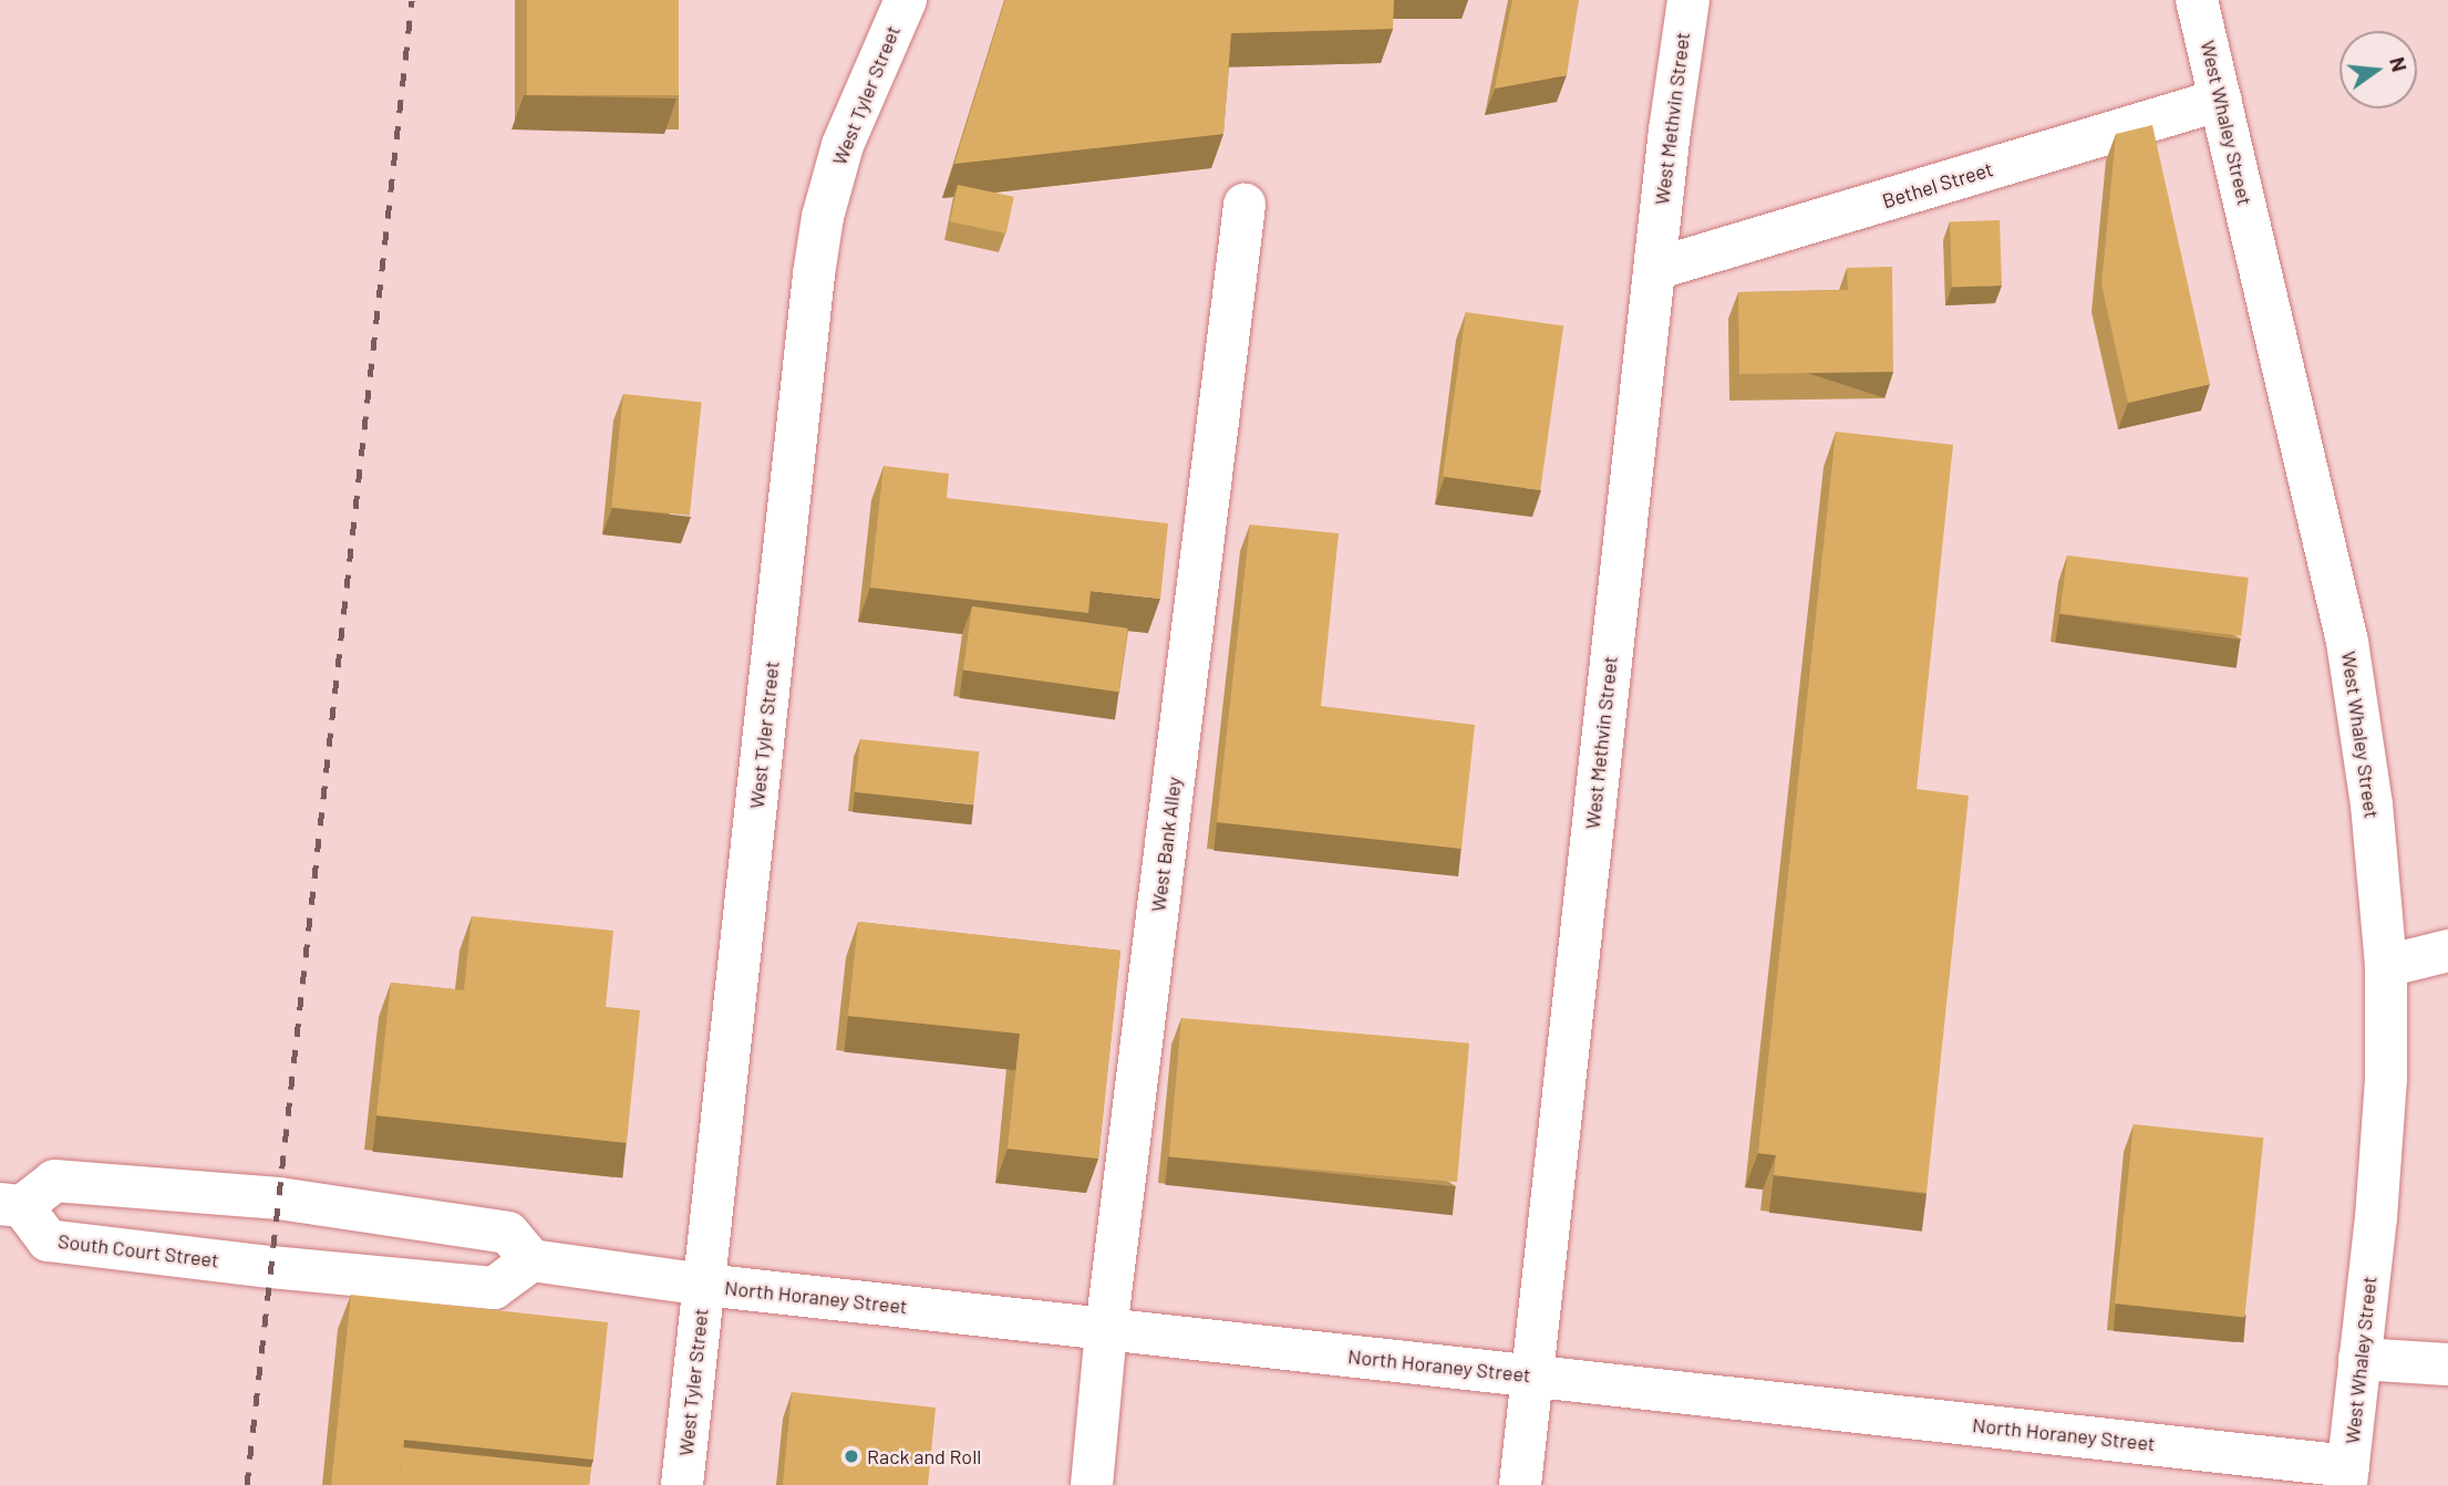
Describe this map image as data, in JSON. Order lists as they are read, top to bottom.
{
  "streets": {
    "street": [
      "West Tyler Street",
      "West Methvin Street",
      "West Whaley Street",
      "Bethel Street",
      "West Bank Alley",
      "South Court Street",
      "North Horaney Street"
    ]
  },
  "crossings": [
    ["West Tyler Street", "North Horaney Street"],
    ["West Methvin Street", "Bethel Street"],
    ["West Methvin Street", "North Horaney Street"],
    ["West Whaley Street", "Bethel Street"],
    ["West Whaley Street", "North Horaney Street"],
    ["West Bank Alley", "North Horaney Street"],
    ["South Court Street", "North Horaney Street"]
  ],
  "places": ["Rack and Roll"],
  "north": "right"
}
